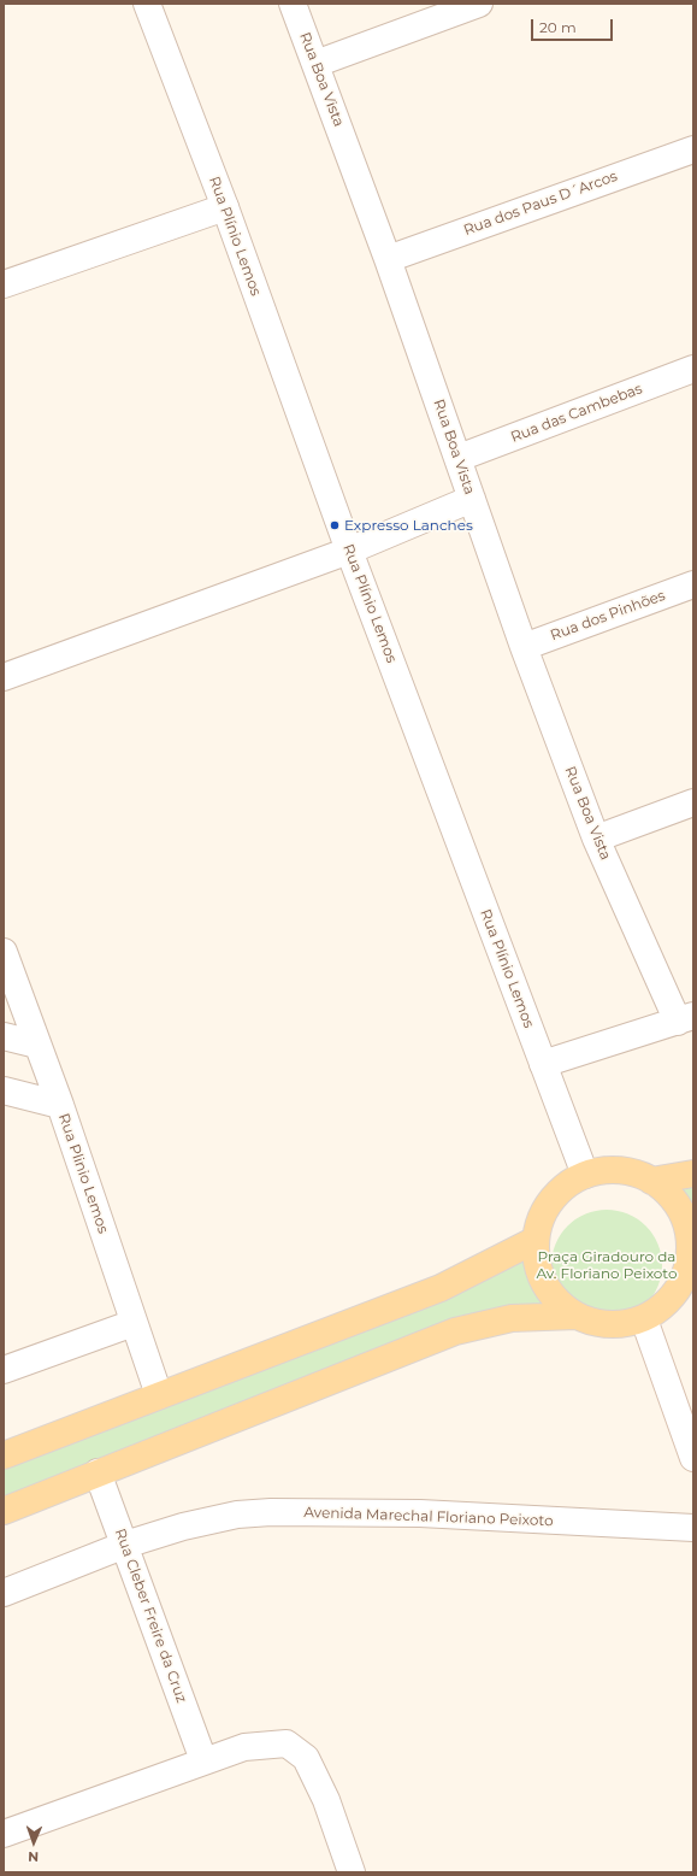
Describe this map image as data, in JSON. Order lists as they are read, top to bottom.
{
  "streets": {
    "street": [
      "Rua Boa Vista",
      "Rua dos Paus D´Arcos",
      "Rua Plínio Lemos",
      "Rua das Cambebas",
      "Rua dos Pinhões",
      "Rua Plinio Lemos",
      "Avenida Marechal Floriano Peixoto",
      "Rua Cleber Freire da Cruz"
    ]
  },
  "crossings": [
    ["Rua Boa Vista", "Rua dos Paus D´Arcos"],
    ["Rua Boa Vista", "Rua das Cambebas"],
    ["Rua Boa Vista", "Rua dos Pinhões"],
    ["Avenida Marechal Floriano Peixoto", "Rua Cleber Freire da Cruz"]
  ],
  "parks": ["Praça Giradouro da Av. Floriano Peixoto"],
  "places": ["Expresso Lanches"],
  "scale_bar": "20 m",
  "north": "bottom"
}
